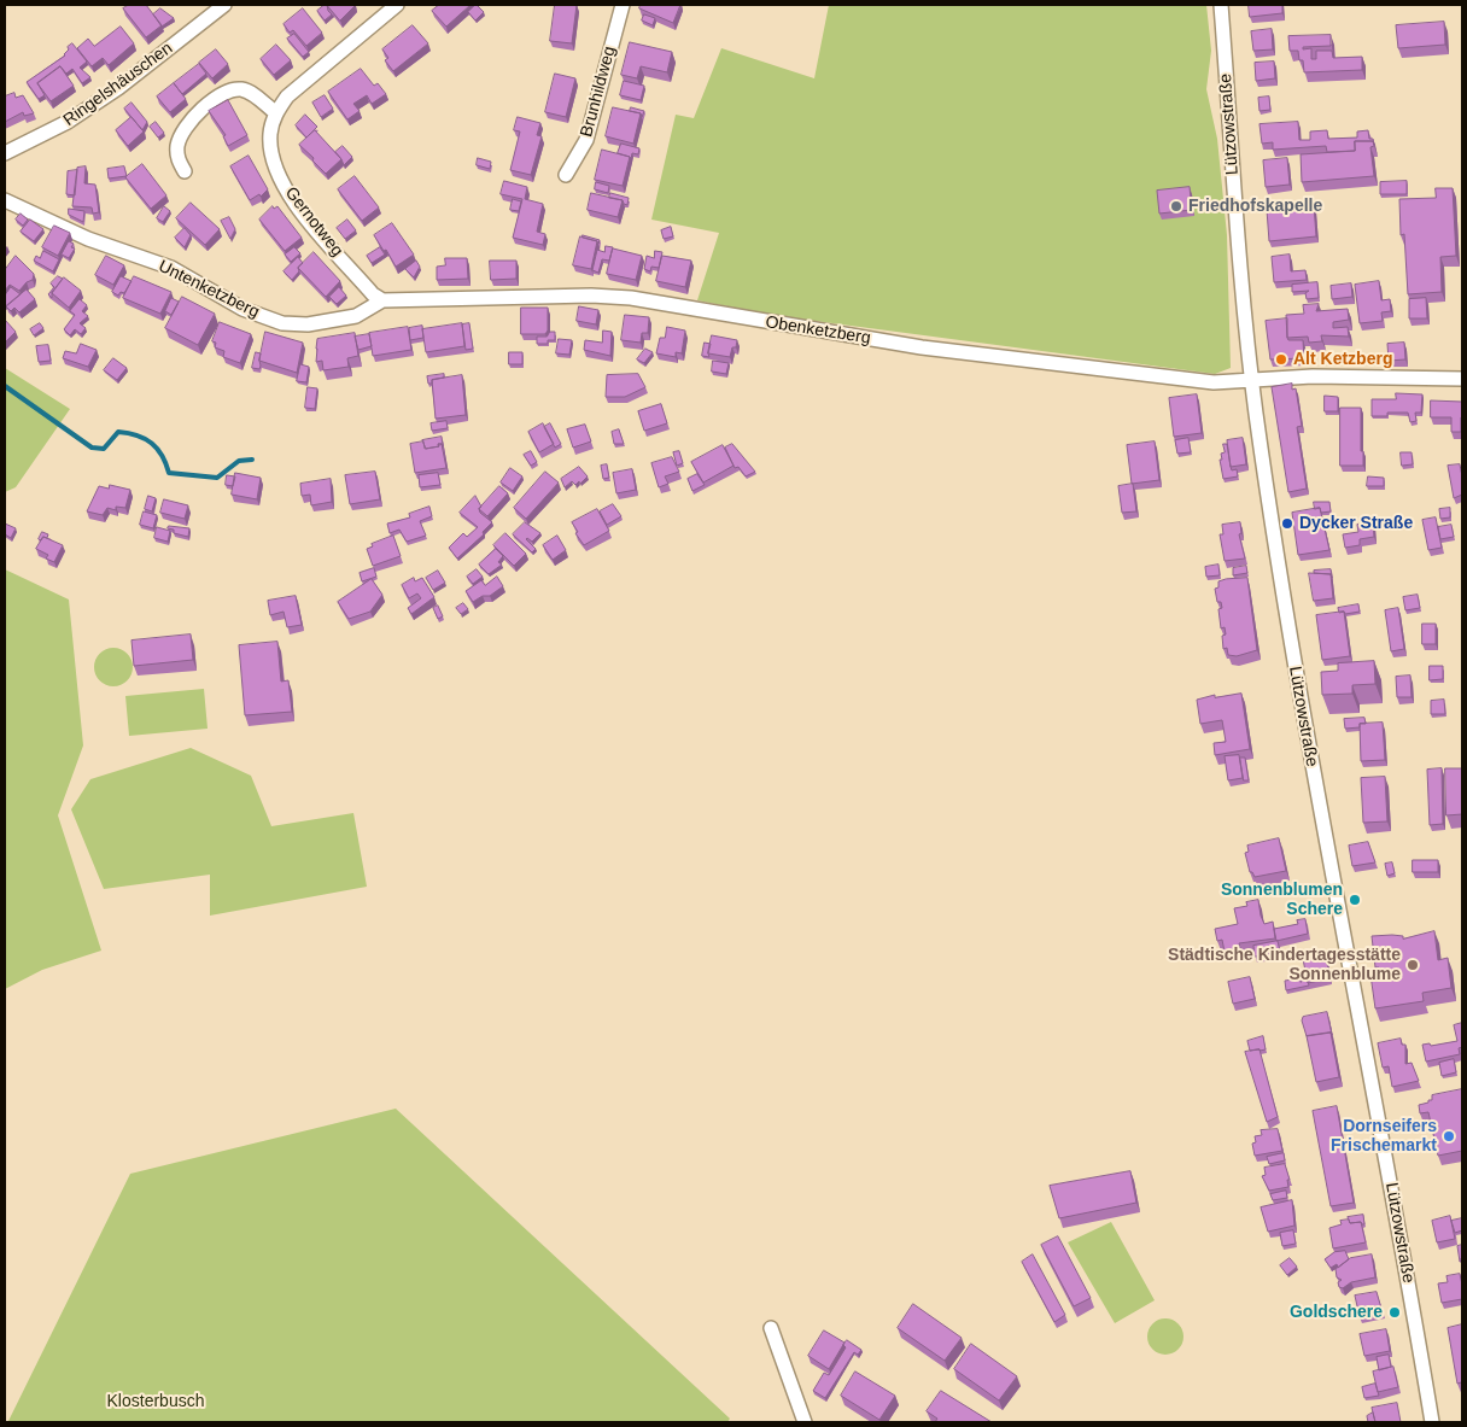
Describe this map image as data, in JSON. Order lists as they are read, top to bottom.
{
  "streets": {
    "street": [
      "Ringelshäuschen",
      "Brunhildweg",
      "Lützowstraße",
      "Gernotweg",
      "Untenketzberg",
      "Obenketzberg"
    ]
  },
  "crossings": [
    ["Lützowstraße", "Obenketzberg"],
    ["Gernotweg", "Untenketzberg"],
    ["Gernotweg", "Obenketzberg"],
    ["Untenketzberg", "Obenketzberg"]
  ],
  "parks": ["Klosterbusch"],
  "places": [
    "Friedhofskapelle",
    "Alt Ketzberg",
    "Dycker Straße",
    "Sonnenblumen Schere",
    "Städtische Kindertagesstätte Sonnenblume",
    "Dornseifers Frischemarkt",
    "Goldschere"
  ]
}
